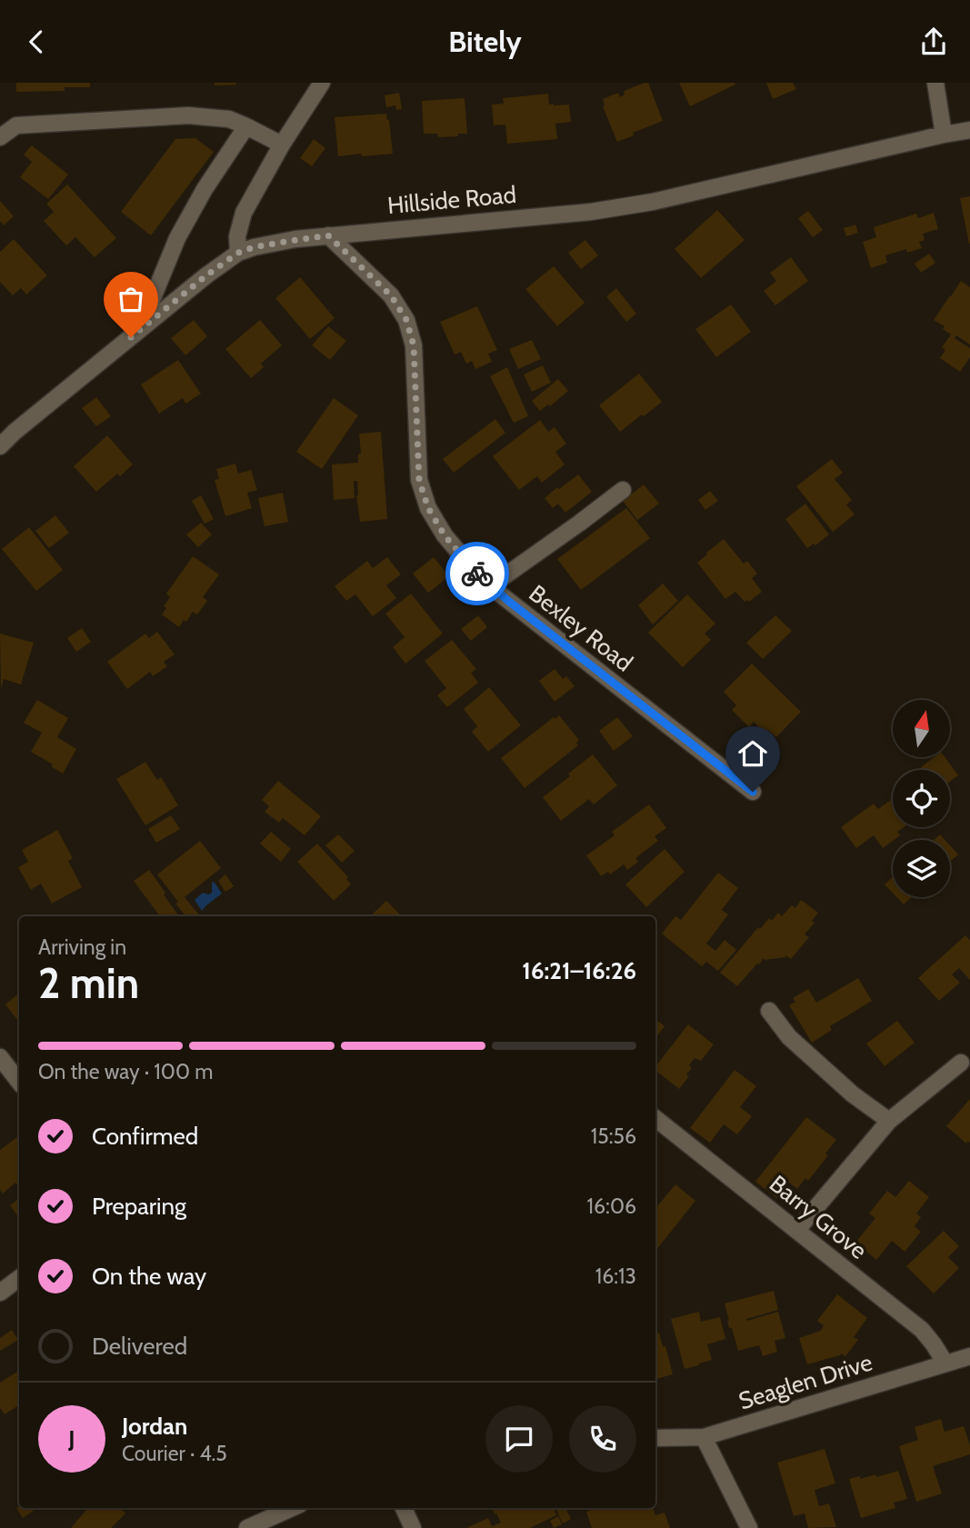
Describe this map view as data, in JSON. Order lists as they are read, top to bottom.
{
  "streets": {
    "street": [
      "Hillside Road",
      "Bexley Road",
      "Barry Grove",
      "Seaglen Drive"
    ]
  },
  "crossings": [
    ["Hillside Road", "Bexley Road"],
    ["Barry Grove", "Seaglen Drive"]
  ],
  "north": "top",
  "page": {
    "header": "Bitely",
    "heading": ["2 min", "Arriving in", "16:21–16:26"],
    "panel": ["Jordan", "Courier · 4.5"],
    "bar": "On the way · 100 m",
    "list": [
      ["Confirmed", "15:56"],
      ["Preparing", "16:06"],
      ["On the way", "16:13"],
      "Delivered"
    ],
    "round": "J"
  }
}
